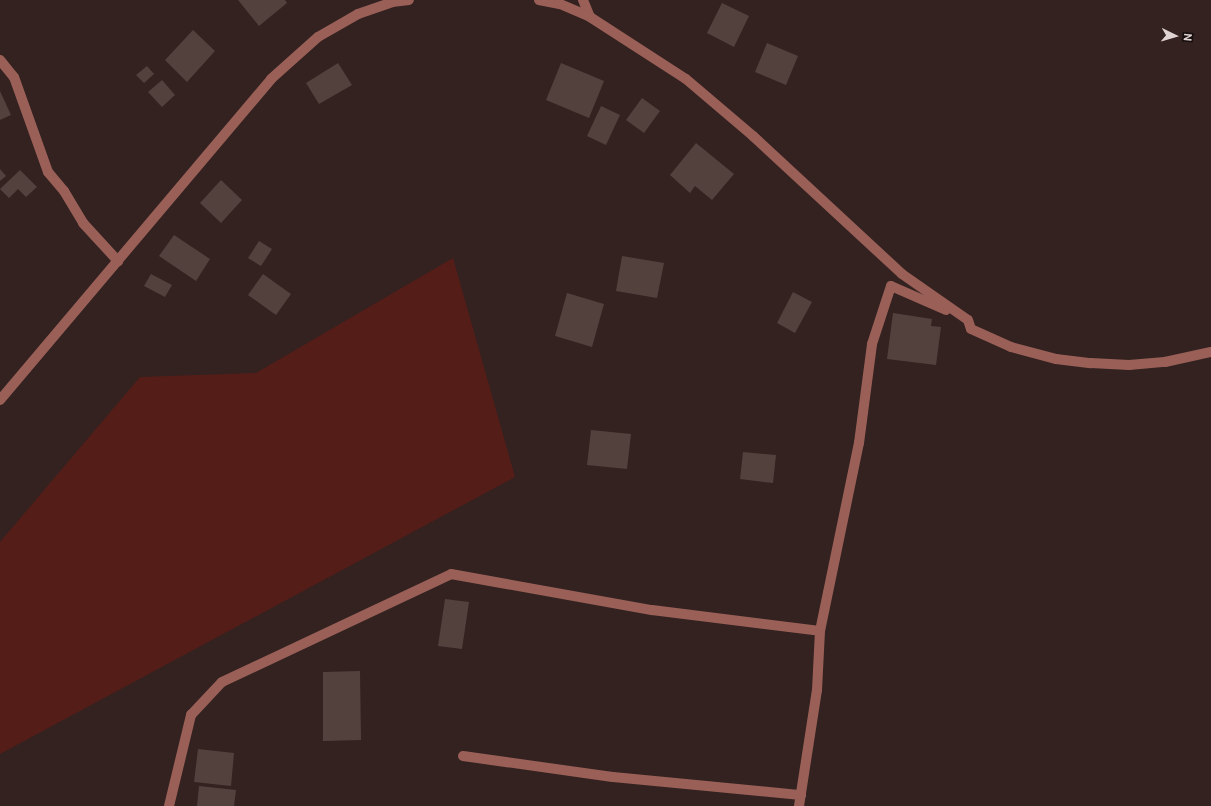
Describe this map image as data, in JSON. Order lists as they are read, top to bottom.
{
  "north": "right"
}
